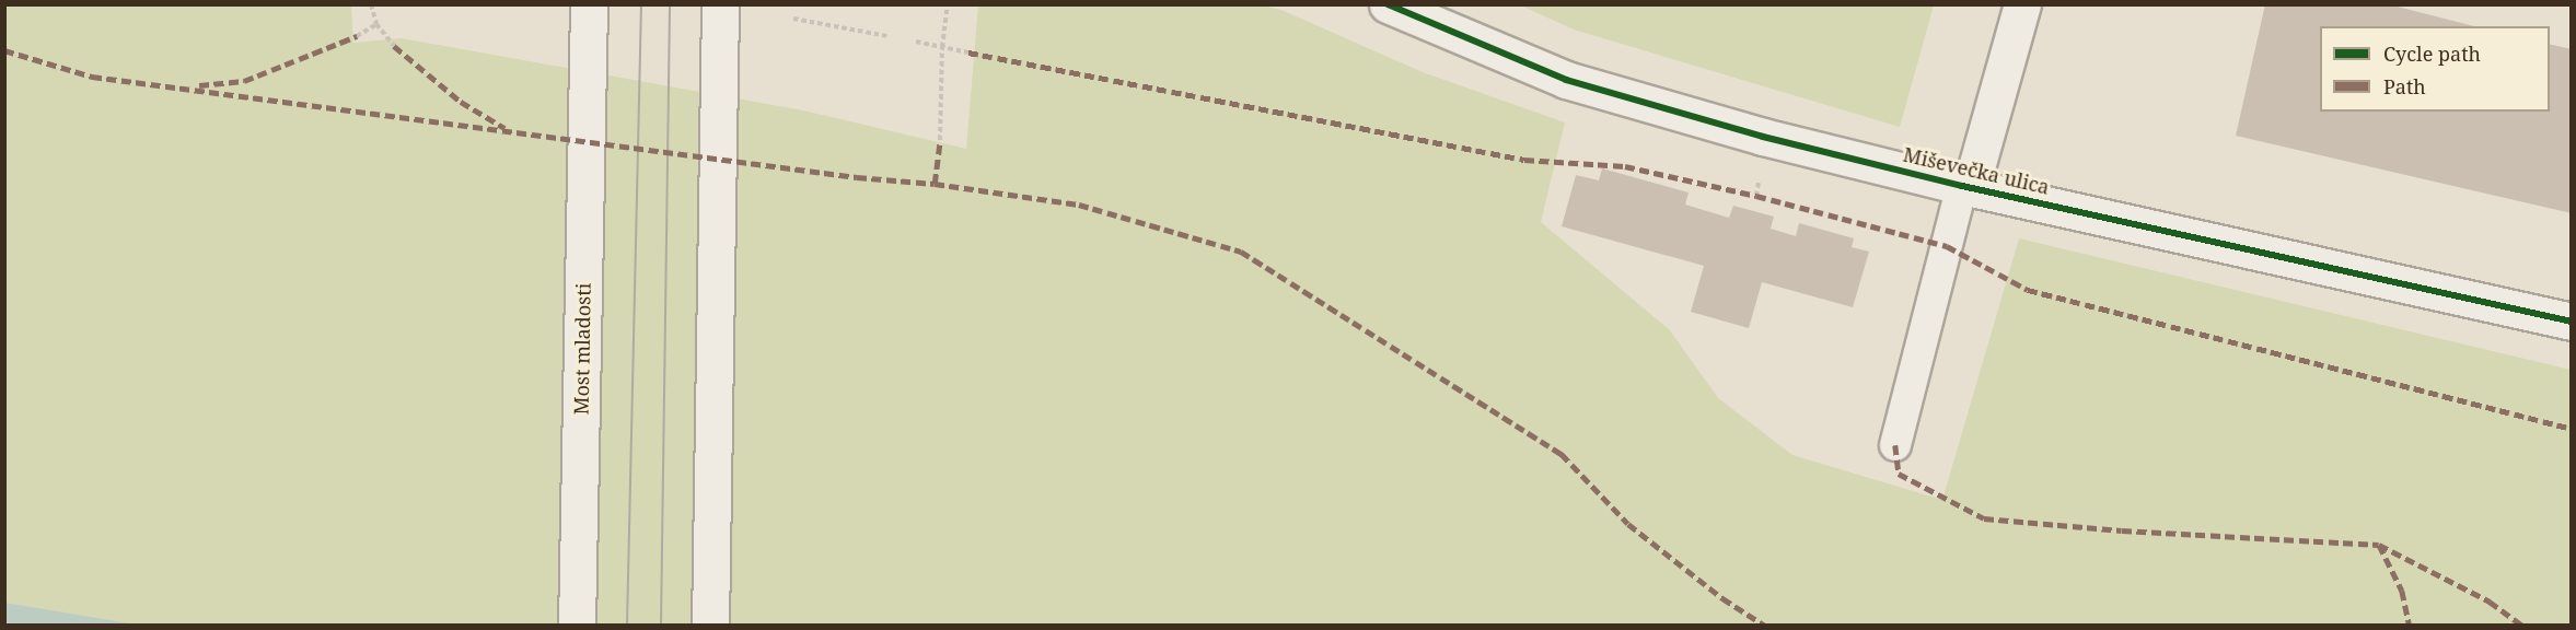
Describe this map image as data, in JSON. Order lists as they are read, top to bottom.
{
  "streets": {
    "street": ["Miševečka ulica", "Most mladosti"]
  },
  "legend": ["Cycle path", "Path"]
}
